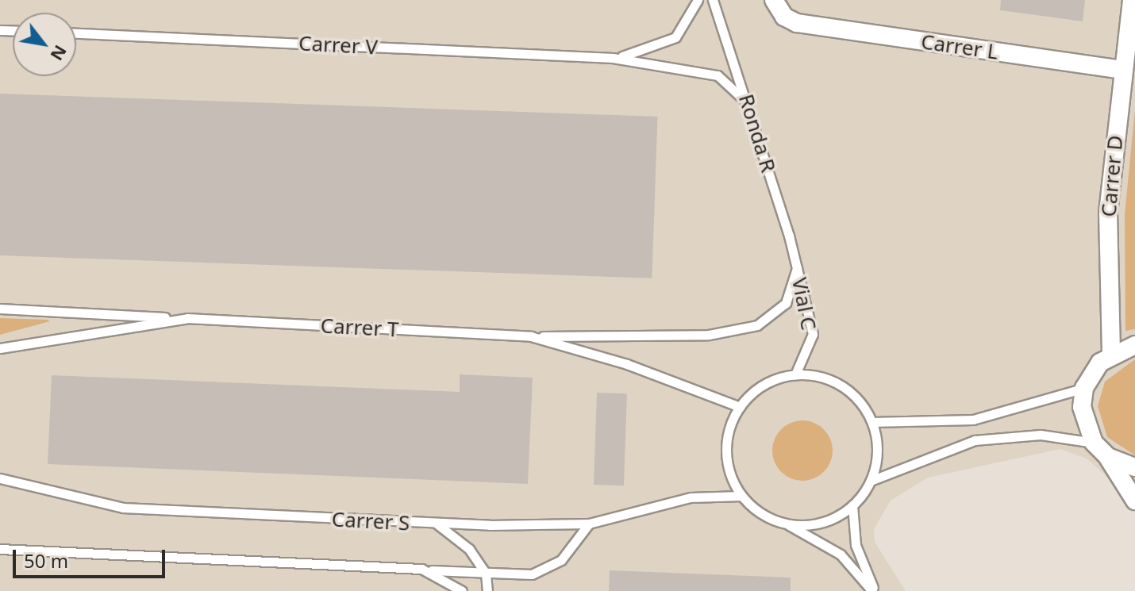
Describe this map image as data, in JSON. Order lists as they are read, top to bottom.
{
  "streets": {
    "street": ["Carrer L", "Carrer D"],
    "lane": [
      "Carrer V",
      "Ronda R",
      "Vial C",
      "Carrer T",
      "Carrer S"
    ]
  },
  "crossings": [
    ["Carrer V", "Ronda R"],
    ["Carrer L", "Carrer D"],
    ["Ronda R", "Vial C"],
    ["Ronda R", "Carrer T"],
    ["Vial C", "Carrer T"],
    ["Vial C", "Carrer S"],
    ["Carrer T", "Carrer S"]
  ],
  "scale_bar": "50 m",
  "north": "bottom right"
}
